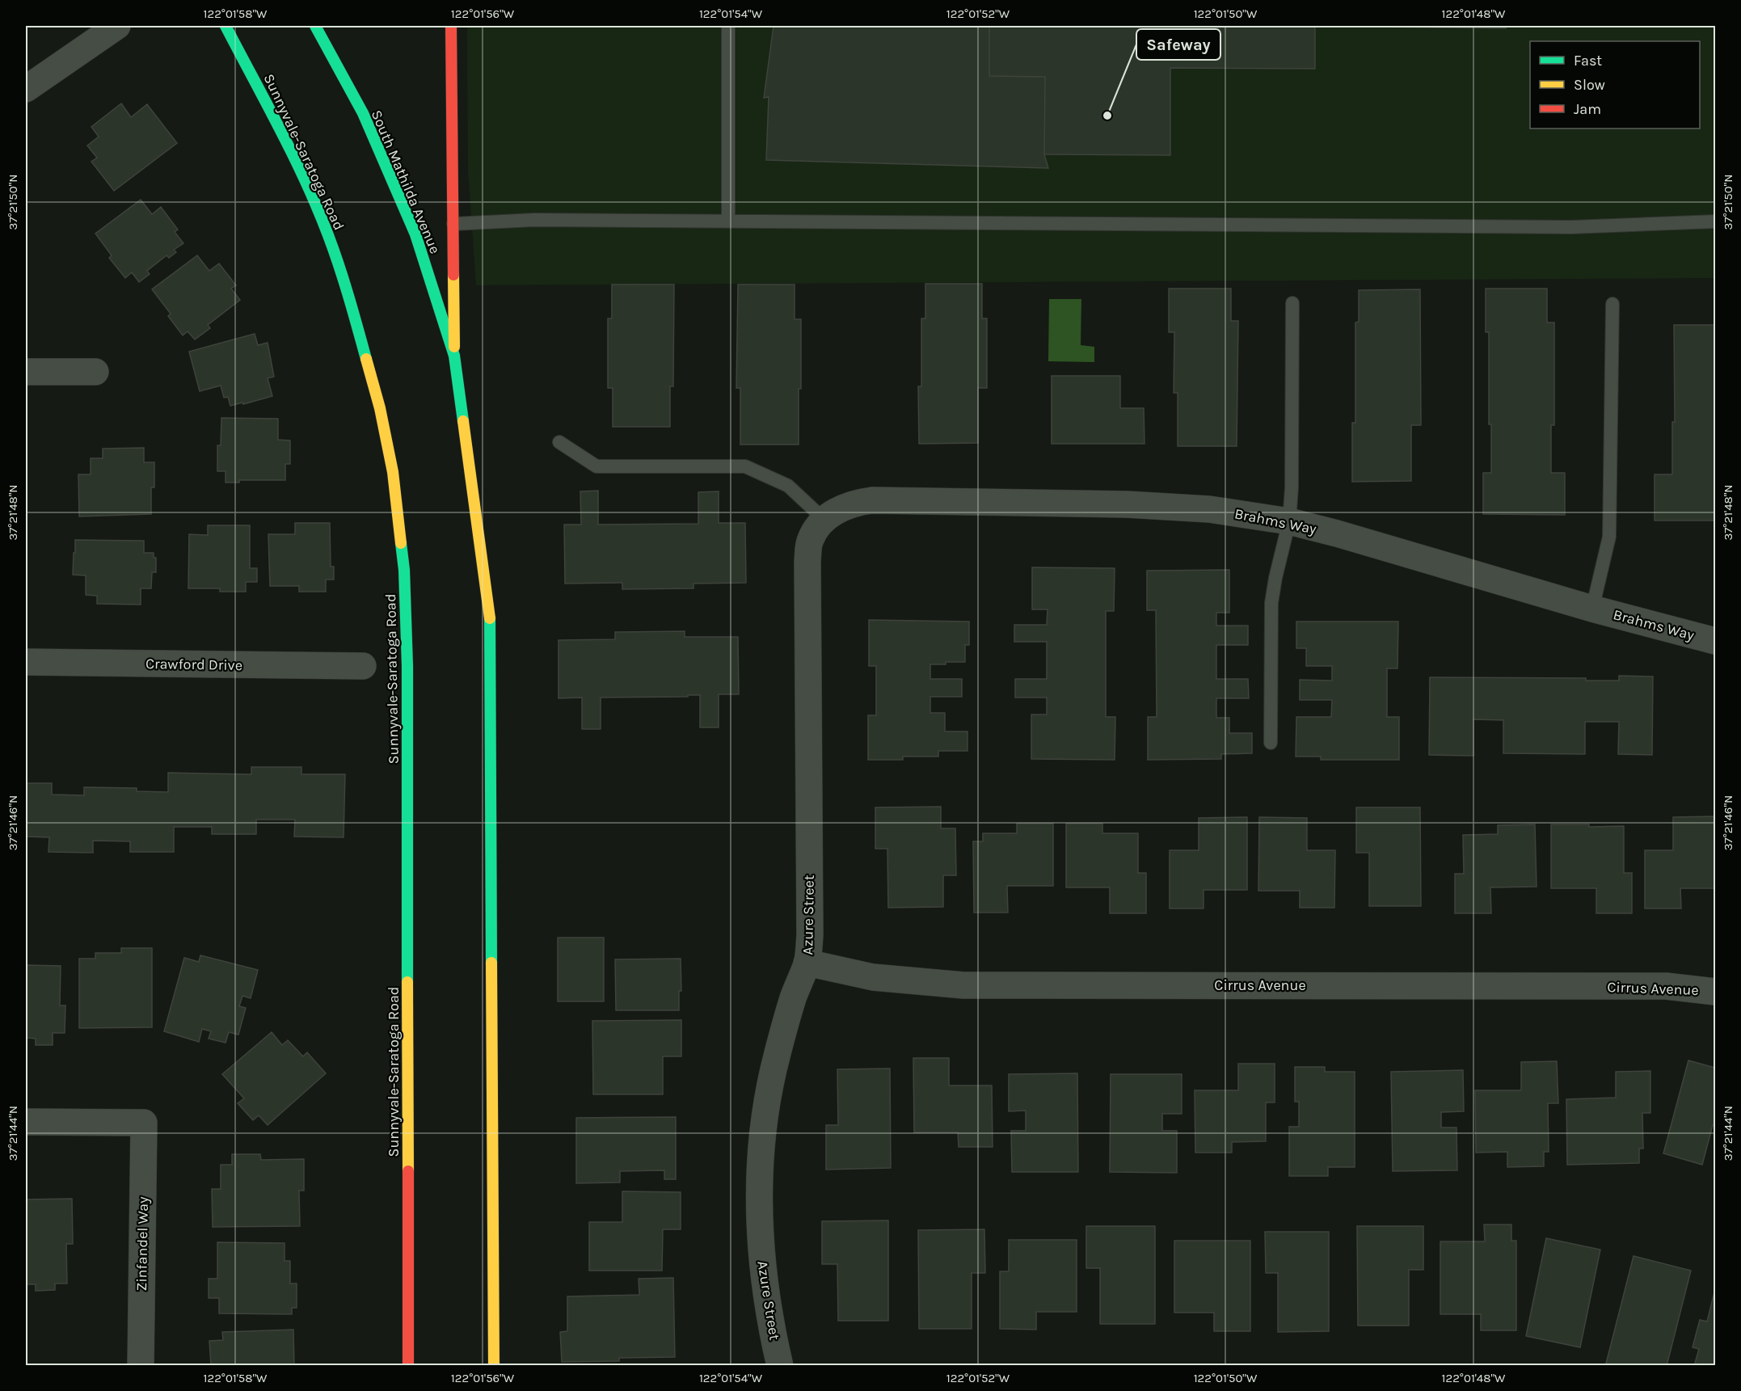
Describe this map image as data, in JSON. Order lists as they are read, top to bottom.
{
  "streets": {
    "main road": ["Sunnyvale-Saratoga Road", "South Mathilda Avenue"],
    "street": [
      "Brahms Way",
      "Crawford Drive",
      "Azure Street",
      "Cirrus Avenue",
      "Zinfandel Way"
    ]
  },
  "crossings": [
    ["Brahms Way", "Azure Street"],
    ["Azure Street", "Cirrus Avenue"]
  ],
  "places": ["Safeway"],
  "legend": ["Fast", "Slow", "Jam"],
  "coordinates": [
    "122°01'58\"W",
    "122°01'56\"W",
    "122°01'54\"W",
    "122°01'52\"W",
    "122°01'50\"W",
    "122°01'48\"W",
    "37°21'50\"N",
    "37°21'48\"N",
    "37°21'46\"N",
    "37°21'44\"N"
  ]
}
